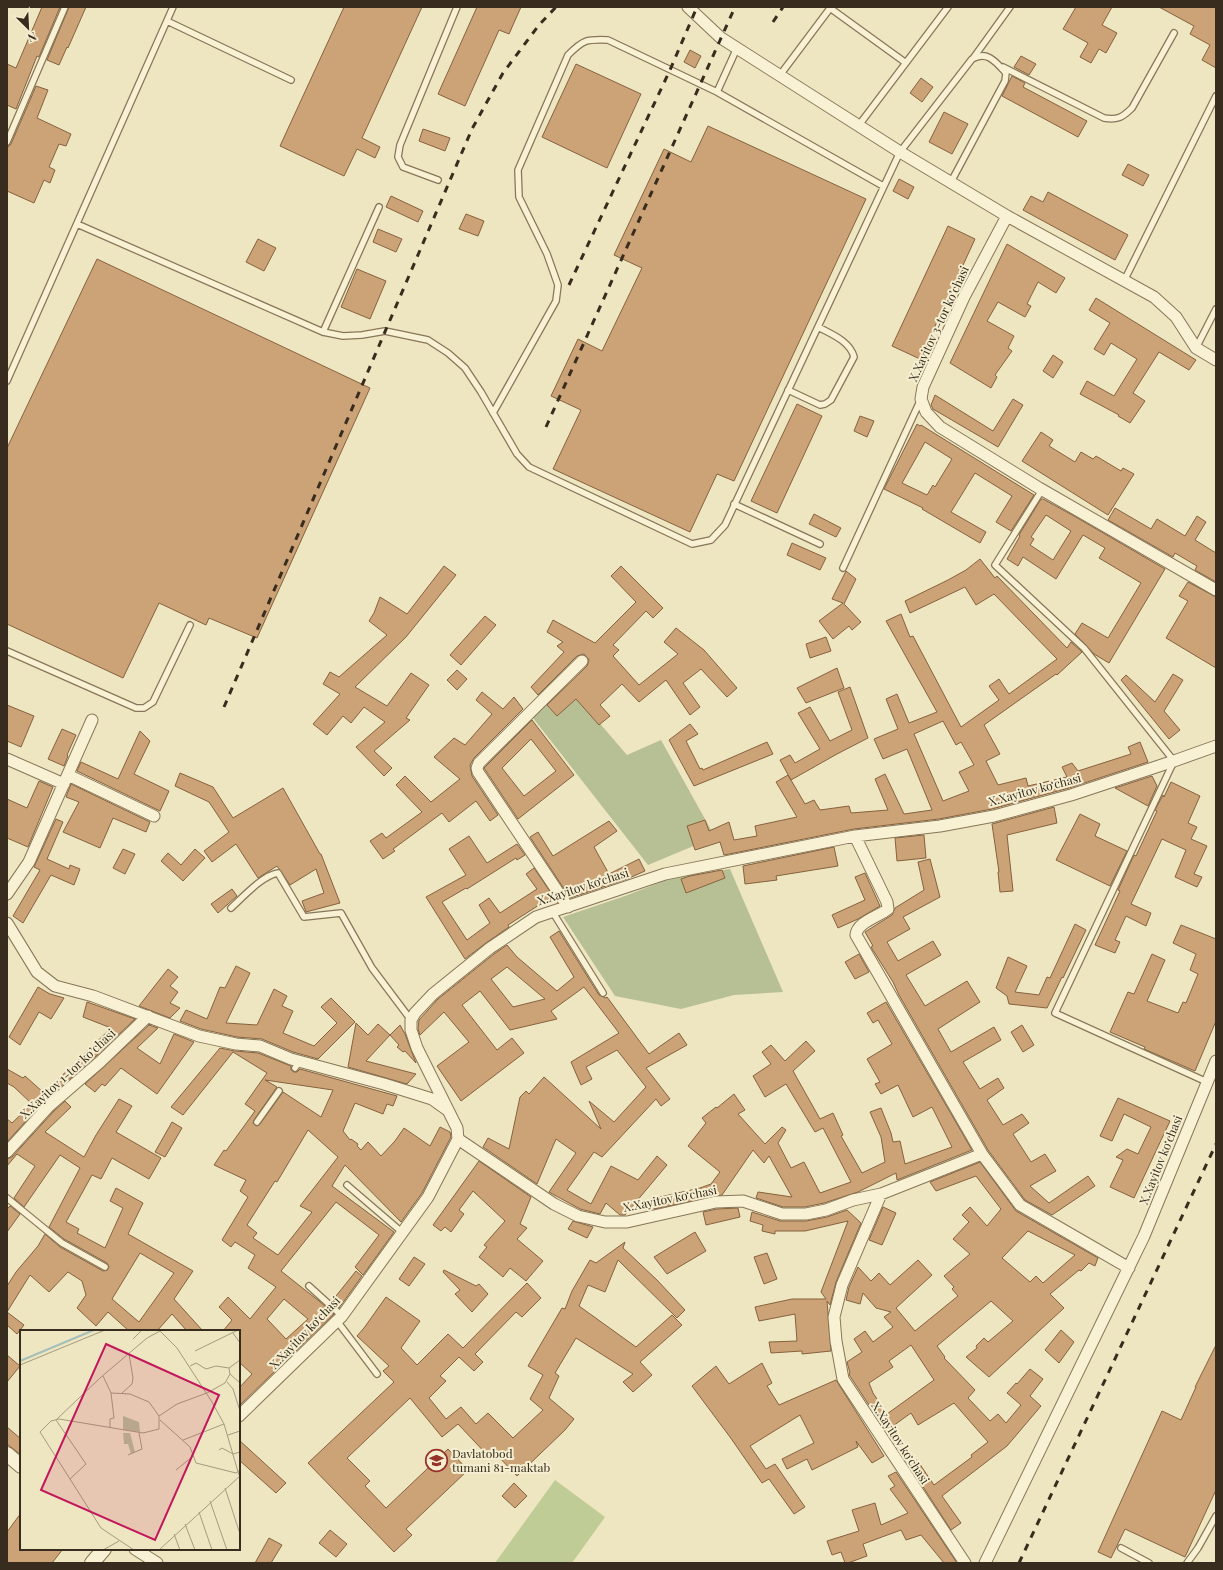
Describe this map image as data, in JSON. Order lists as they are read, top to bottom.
{
  "streets": {
    "street": ["X.Xayitov 3-tor koʼchasi", "X.Xayitov koʻchasi", "X.Xayitov 1-tor koʼchasi"]
  },
  "places": {
    "school or university": ["Davlatobod tumani 81-maktab"]
  },
  "north": "bottom right"
}
